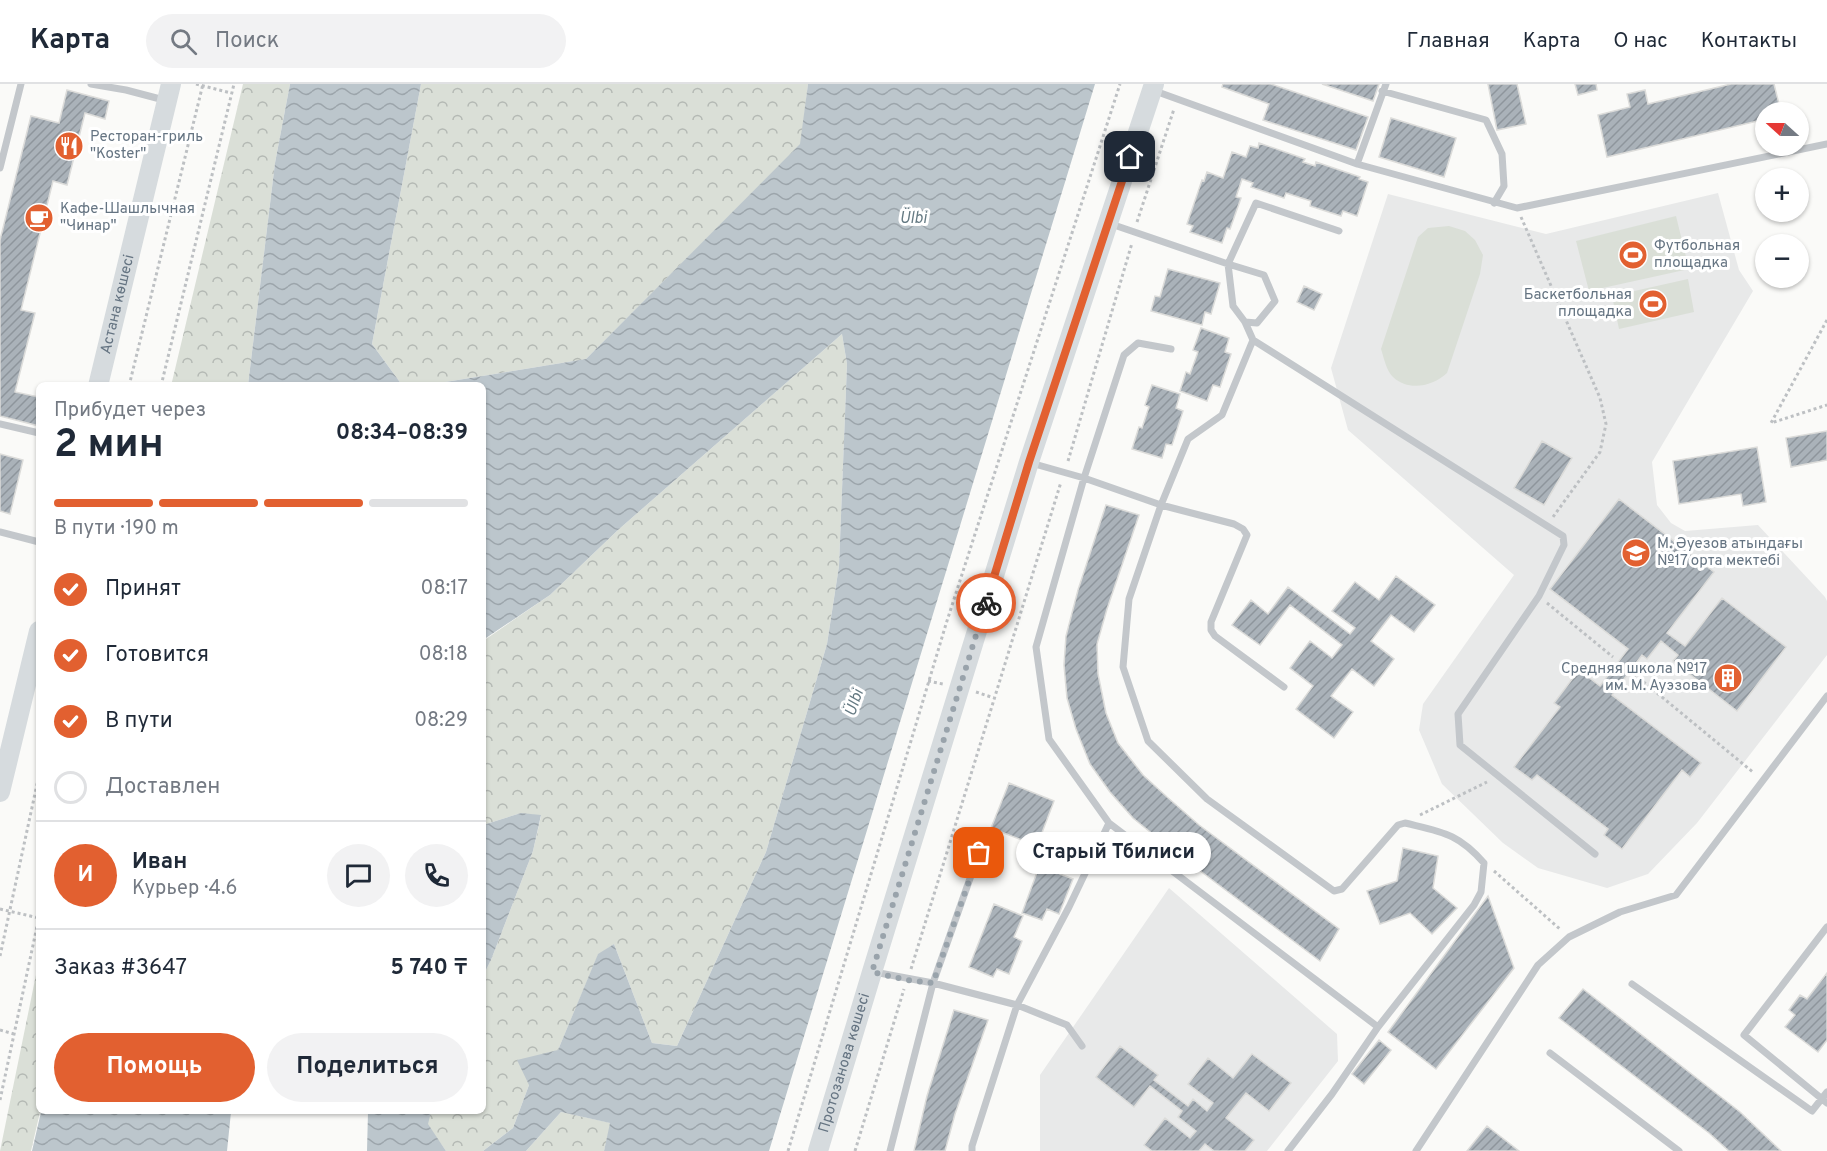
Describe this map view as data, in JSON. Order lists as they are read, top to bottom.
{
  "streets": {
    "street": ["Астана көшесі", "Протозанова көшесі"]
  },
  "water": ["Ülbi"],
  "places": {
    "restaurant": ["Ресторан-гриль \"Koster\""],
    "cafe": ["Кафе-Шашлычная \"Чинар\""],
    "sports": ["Футбольная площадка", "Баскетбольная площадка"],
    "school or university": ["М. Әуезов атындағы №17 орта мектебі"],
    "building": ["Средняя школа №17 им. М. Ауэзова"],
    "other": ["Старый Тбилиси"]
  },
  "north": "left",
  "page": {
    "header": "Карта",
    "search": "Поиск",
    "nav": [
      "Главная",
      "Карта",
      "О нас",
      "Контакты"
    ],
    "map_buttons": ["+", "−"],
    "heading": ["2 мин", "Прибудет через", "08:34–08:39"],
    "panel": [
      "Иван",
      "Курьер · 4.6",
      "Заказ #3647",
      "5 740 ₸"
    ],
    "bar": "В пути · 190 m",
    "list": [
      ["Принят", "08:17"],
      ["Готовится", "08:18"],
      ["В пути", "08:29"],
      "Доставлен"
    ],
    "bubble": "Старый Тбилиси",
    "round": "И",
    "buttons": ["Помощь", "Поделиться"]
  }
}
